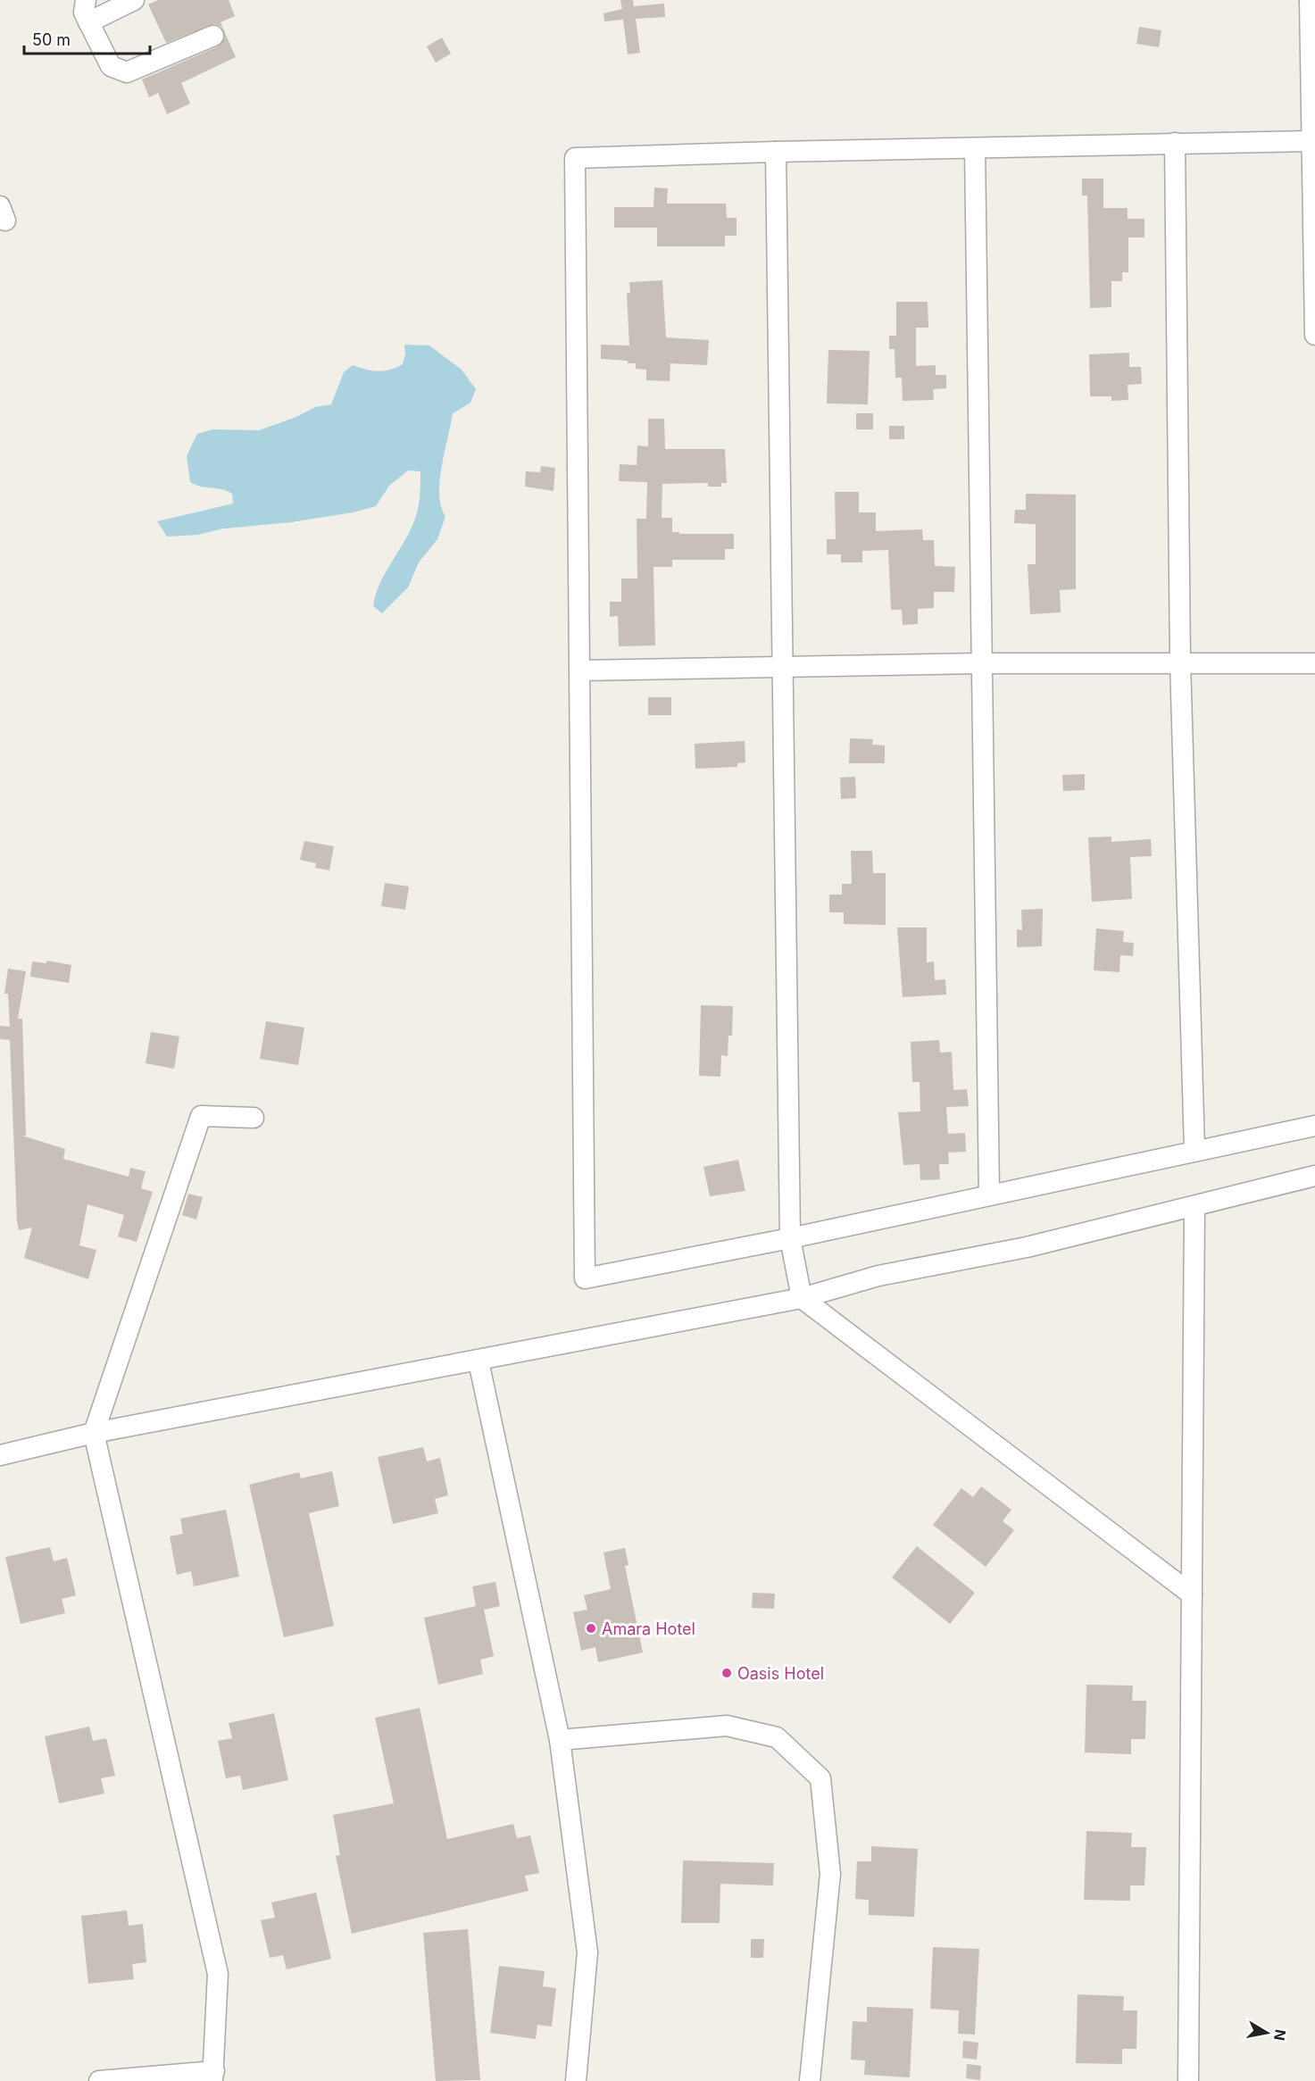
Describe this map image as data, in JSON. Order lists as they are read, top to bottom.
{
  "places": ["Amara Hotel", "Oasis Hotel"],
  "scale_bar": "50 m",
  "north": "right"
}
